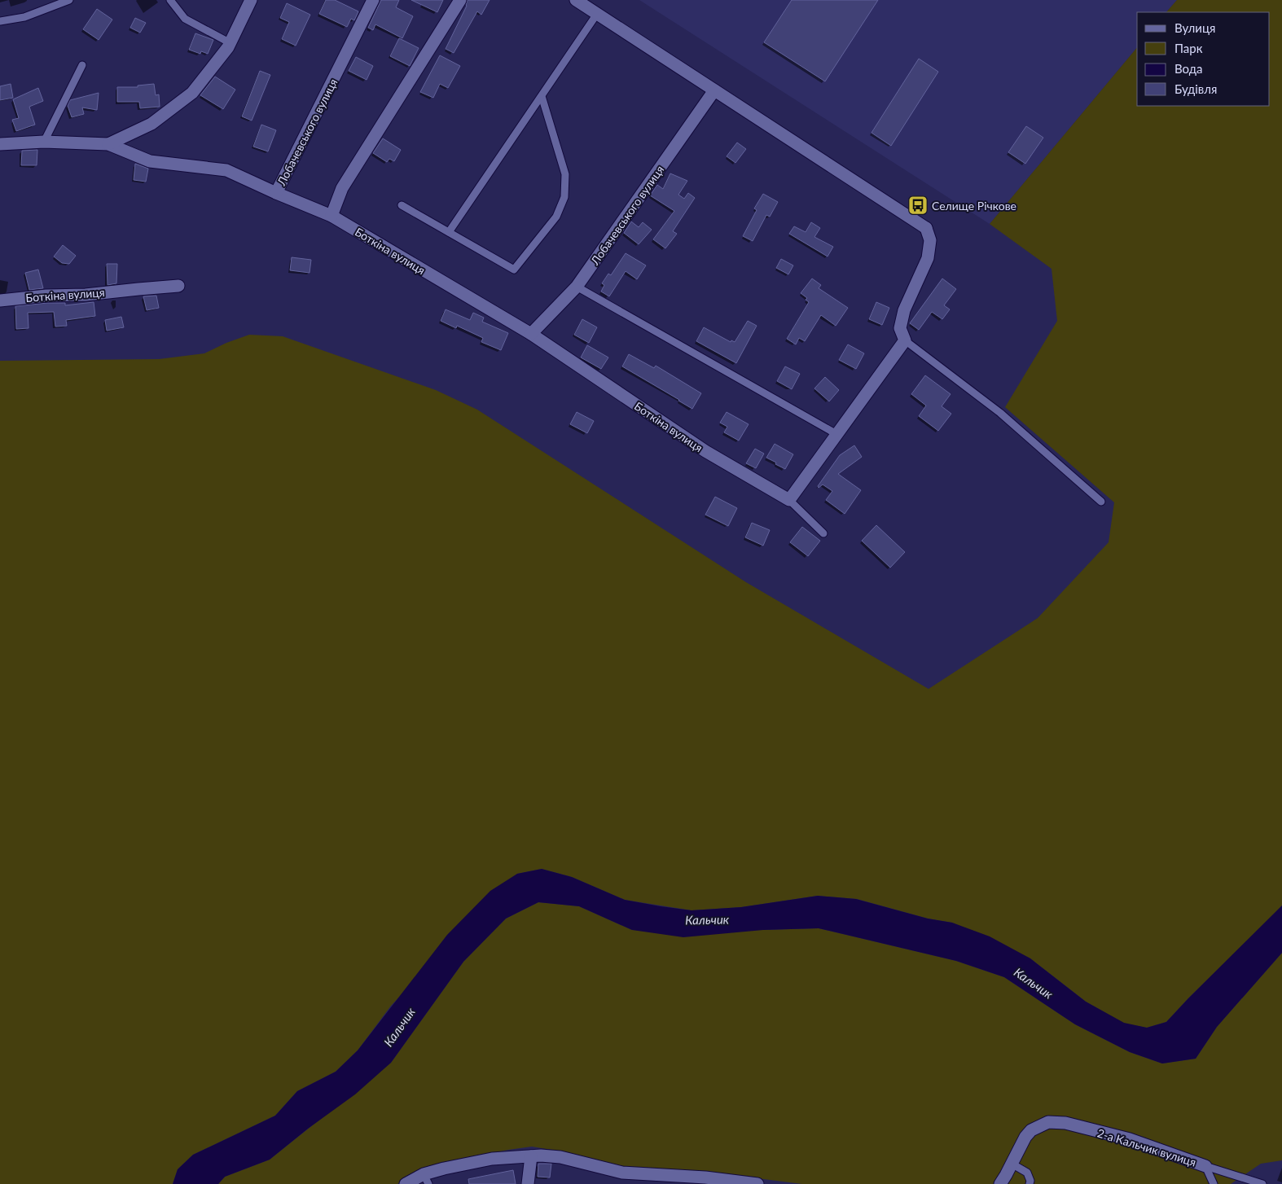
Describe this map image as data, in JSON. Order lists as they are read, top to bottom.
{
  "streets": {
    "street": ["Лобачевського вулиця", "Боткіна вулиця", "2-а Кальчик вулиця"]
  },
  "crossings": [
    ["Лобачевського вулиця", "Боткіна вулиця"]
  ],
  "water": ["Кальчик"],
  "places": {
    "bus stop": ["Селище Річкове"]
  },
  "legend": [
    "Вулиця",
    "Парк",
    "Вода",
    "Будівля"
  ]
}
